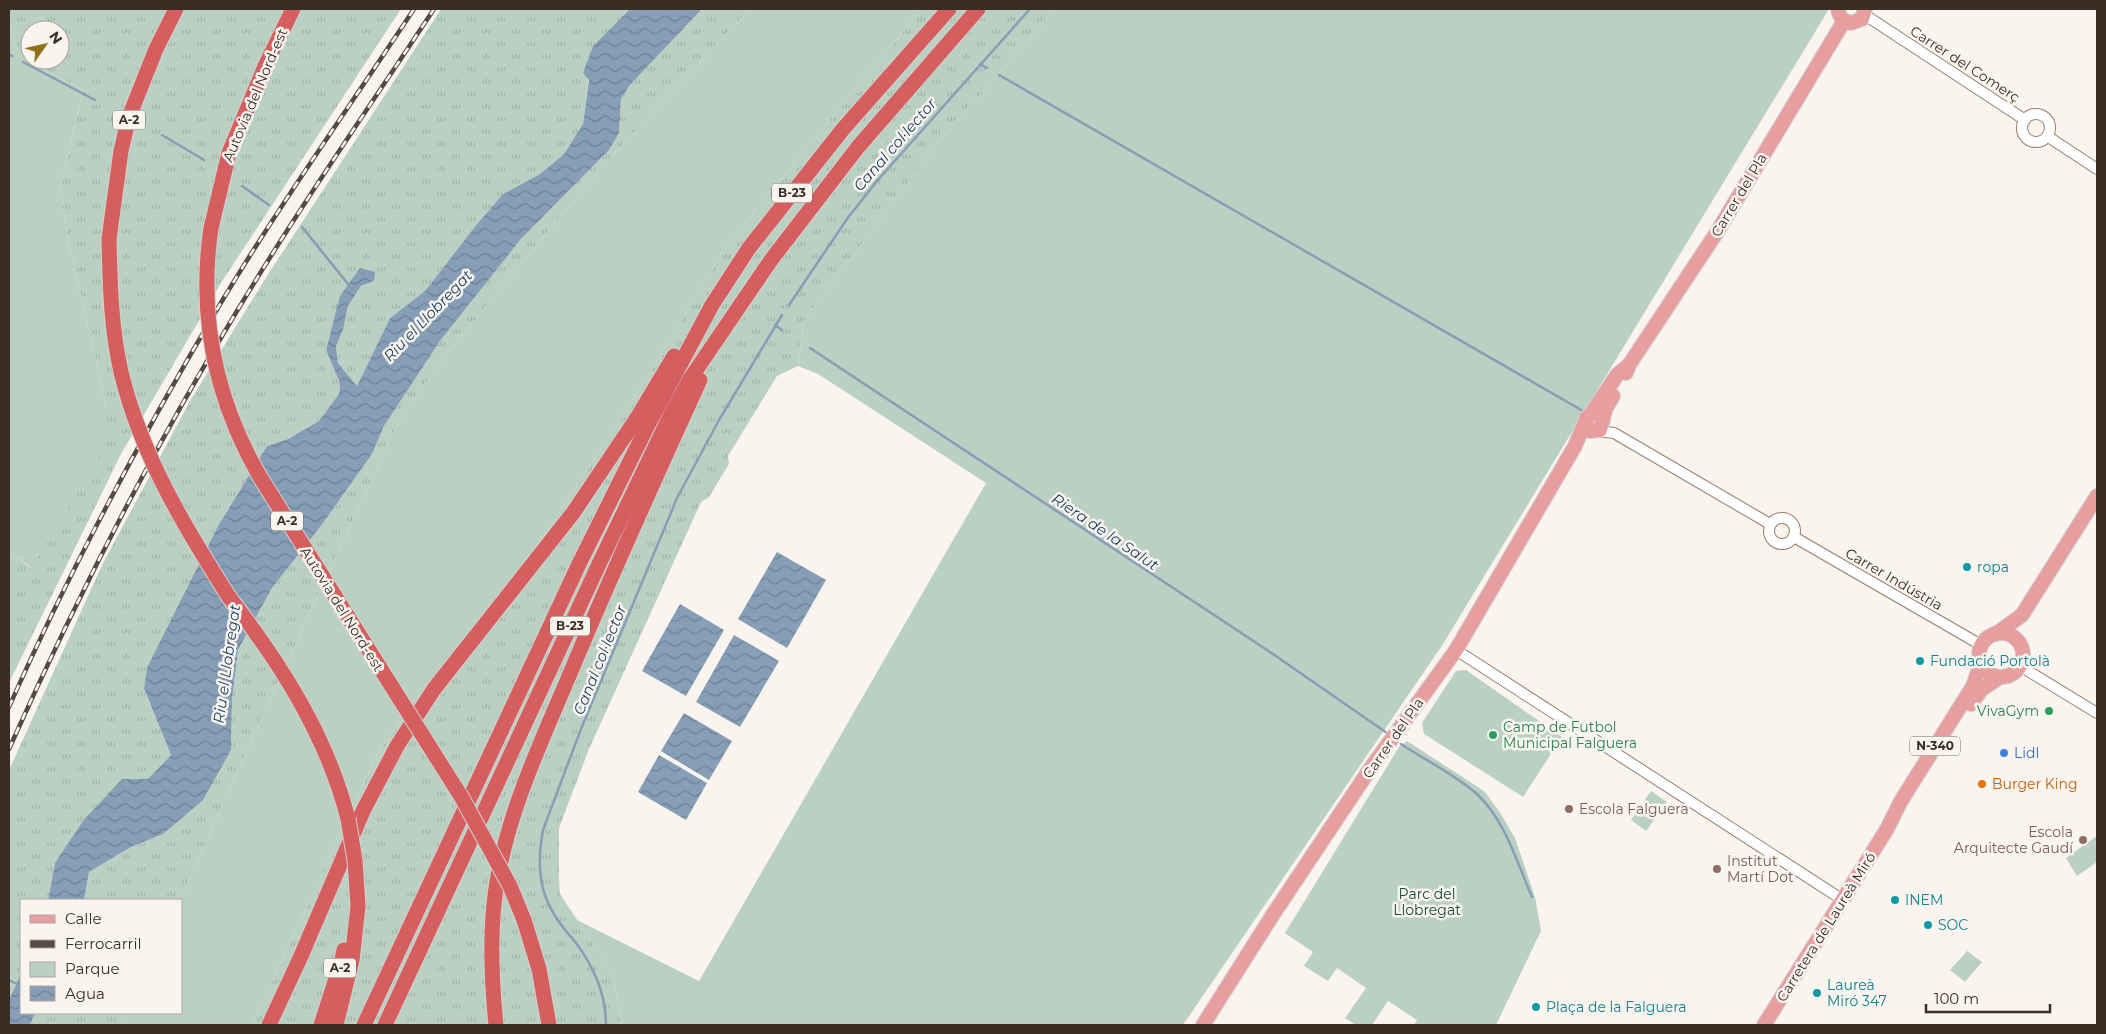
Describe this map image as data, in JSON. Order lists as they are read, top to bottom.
{
  "streets": {
    "highway": ["Autovia del Nord-est", "A-2", "B-23"],
    "main road": ["Carrer del Pla", "N-340", "Carretera de Laureà Miró"],
    "street": ["Carrer del Comerç", "Carrer Indústria"]
  },
  "crossings": [
    ["Carrer Indústria", "N-340"],
    ["Carrer Indústria", "Carretera de Laureà Miró"],
    ["N-340", "Carretera de Laureà Miró"]
  ],
  "water": ["Canal col·lector", "Riu el Llobregat", "Riera de la Salut"],
  "parks": ["Parc del Llobregat"],
  "places": [
    "ropa",
    "Fundació Portolà",
    "VivaGym",
    "Camp de Futbol Municipal Falguera",
    "Lidl",
    "Burger King",
    "Escola Falguera",
    "Escola Arquitecte Gaudí",
    "Institut Martí Dot",
    "INEM",
    "SOC",
    "Laureà Miró 347",
    "Plaça de la Falguera"
  ],
  "legend": [
    "Calle",
    "Ferrocarril",
    "Parque",
    "Agua"
  ],
  "scale_bar": "100 m",
  "north": "top right"
}
